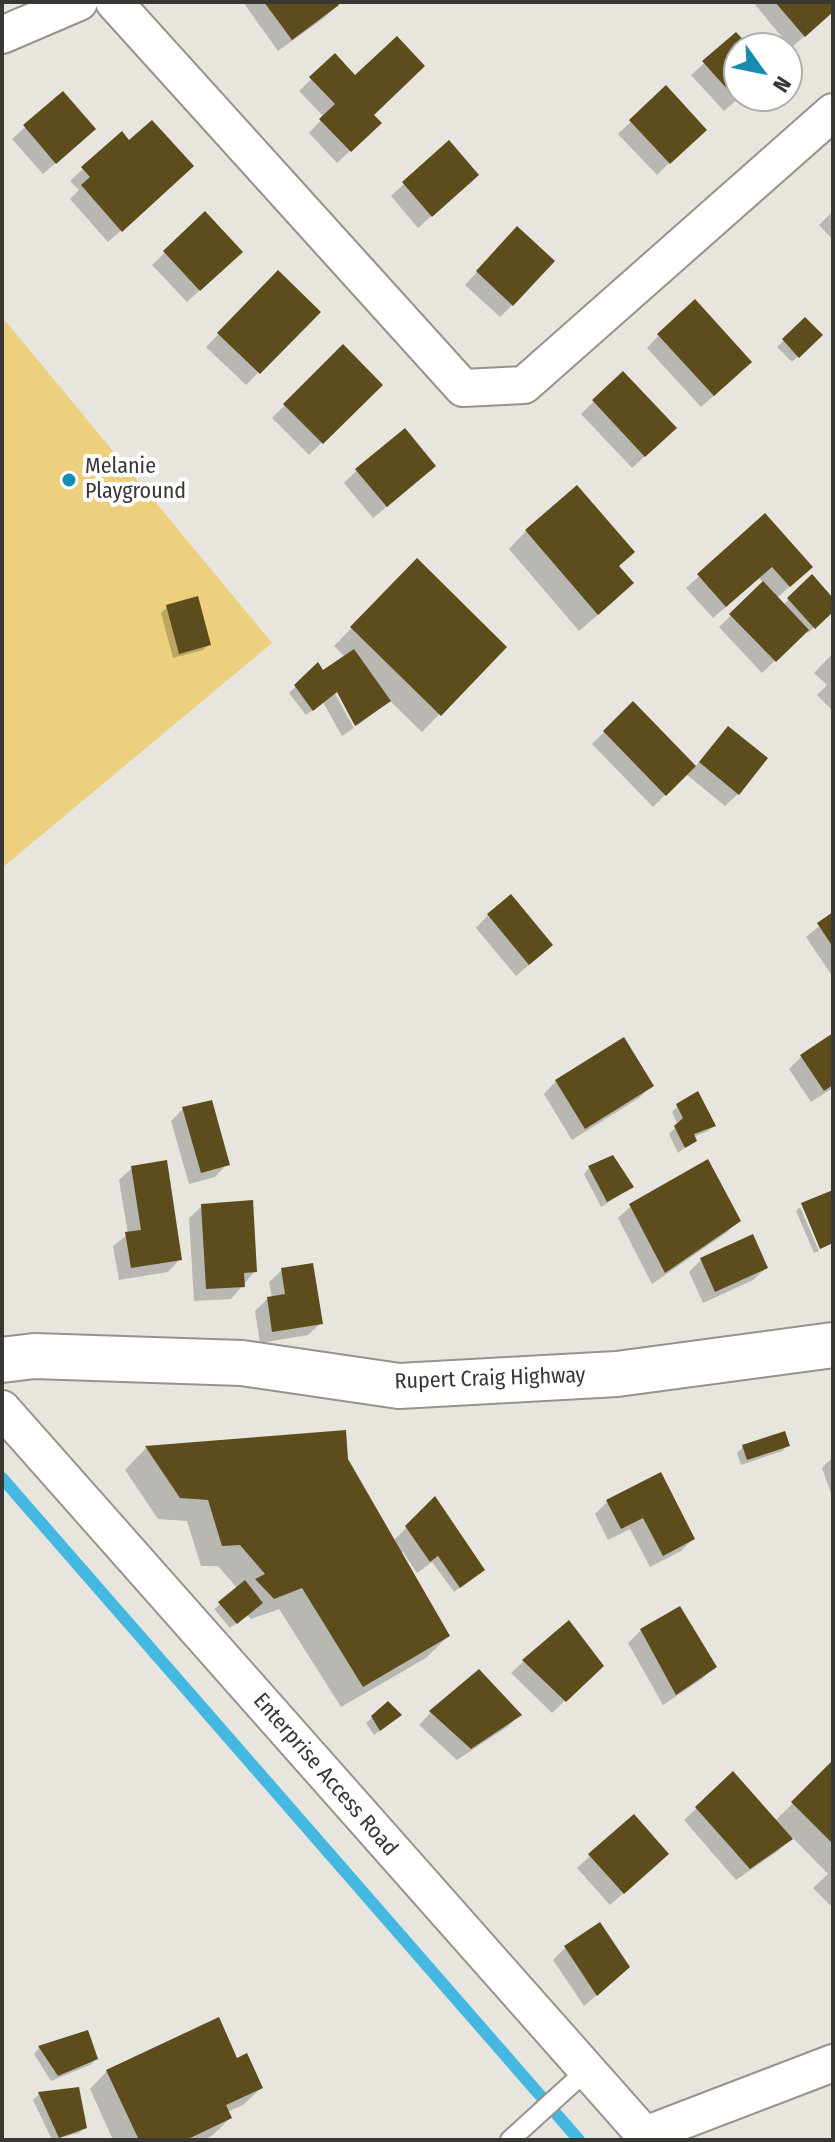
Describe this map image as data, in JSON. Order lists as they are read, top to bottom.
{
  "streets": {
    "main road": ["Rupert Craig Highway"],
    "street": ["Enterprise Access Road"]
  },
  "places": ["Melanie Playground"],
  "north": "bottom right"
}
